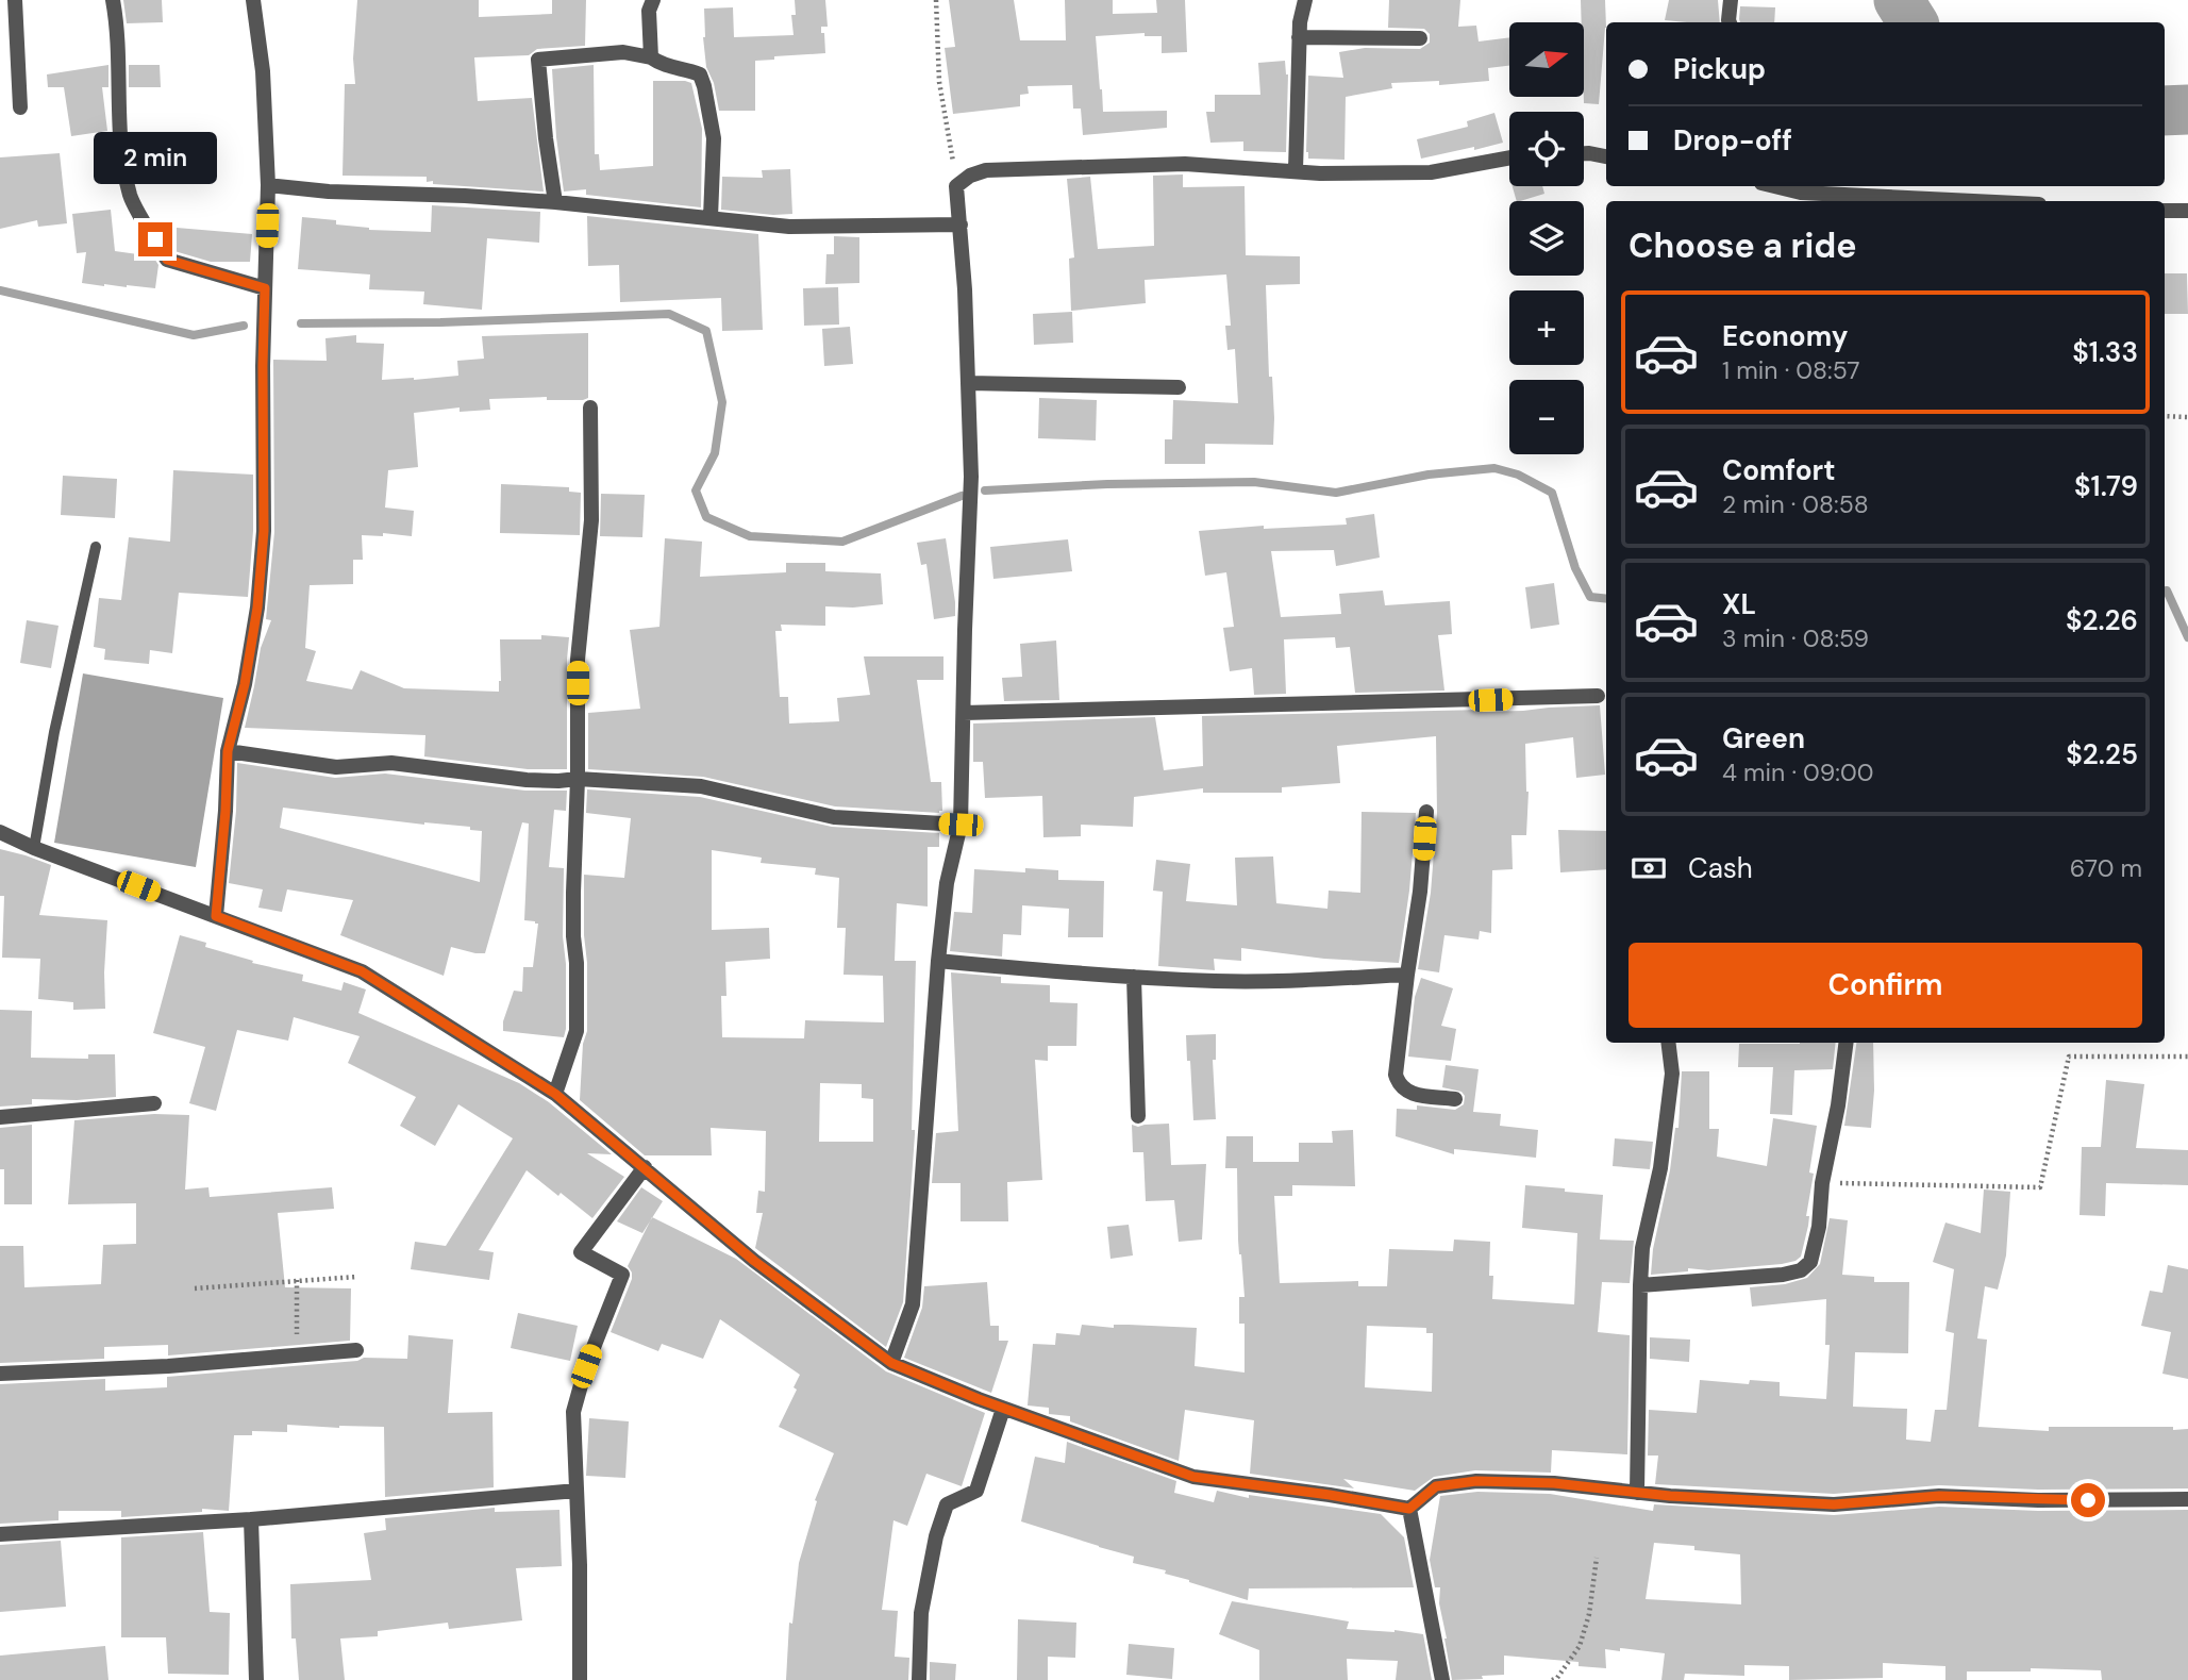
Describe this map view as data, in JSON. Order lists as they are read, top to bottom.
{
  "north": "right",
  "page": {
    "map_buttons": ["+", "−"],
    "banner": ["Pickup", "Drop-off"],
    "bubble": "2 min",
    "heading": "Choose a ride",
    "list": [
      {
        "name": "Economy",
        "note": "1 min · 08:57",
        "value": "$1.33"
      },
      {
        "name": "Comfort",
        "note": "2 min · 08:58",
        "value": "$1.79"
      },
      {
        "name": "XL",
        "note": "3 min · 08:59",
        "value": "$2.26"
      },
      {
        "name": "Green",
        "note": "4 min · 09:00",
        "value": "$2.25"
      }
    ],
    "pay": ["Cash", "670 m"],
    "buttons": "Confirm"
  }
}
